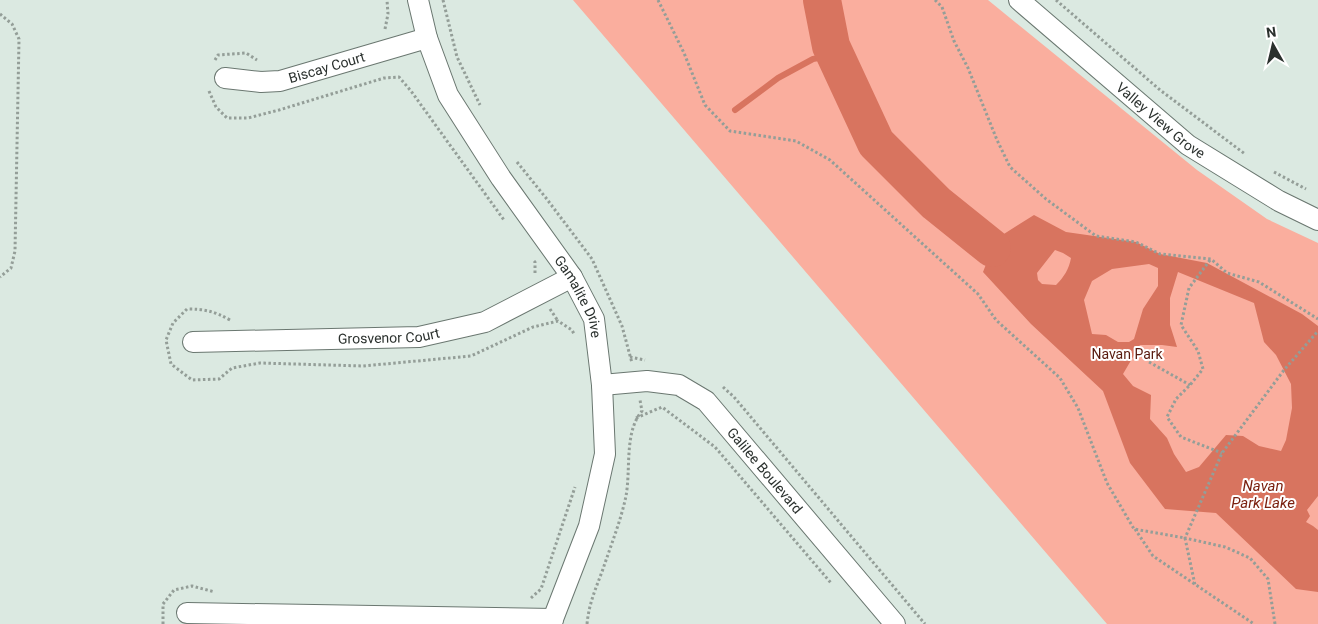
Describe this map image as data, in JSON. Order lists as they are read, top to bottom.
{
  "streets": {
    "street": [
      "Biscay Court",
      "Valley View Grove",
      "Gamalite Drive",
      "Grosvenor Court",
      "Galilee Boulevard"
    ]
  },
  "crossings": [
    ["Biscay Court", "Gamalite Drive"],
    ["Gamalite Drive", "Grosvenor Court"],
    ["Gamalite Drive", "Galilee Boulevard"]
  ],
  "water": ["Navan Park Lake"],
  "parks": ["Navan Park"],
  "north": "top"
}
